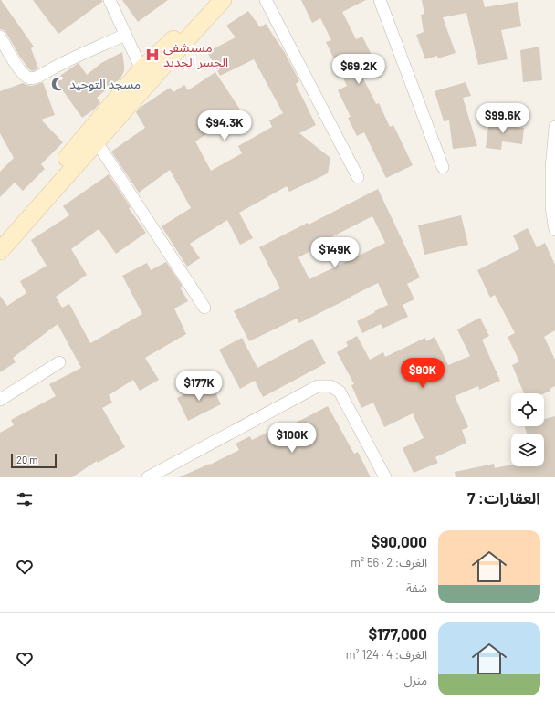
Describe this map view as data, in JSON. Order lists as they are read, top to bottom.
{
  "places": {
    "hospital": ["مستشفى الجسر الجديد"],
    "mosque": ["مسجد التوحيد"]
  },
  "scale_bar": "20 m",
  "page": {
    "price": [
      "$69.2K",
      "$99.6K",
      "$94.3K",
      "$149K",
      "$90K",
      "$177K",
      "$100K"
    ],
    "scale": "20 m",
    "heading": "العقارات: 7",
    "list": [
      {
        "name": "$90,000",
        "note": "الغرف: 2 · 56 m² · شقة"
      },
      {
        "name": "$177,000",
        "note": "الغرف: 4 · 124 m² · منزل"
      }
    ]
  }
}
